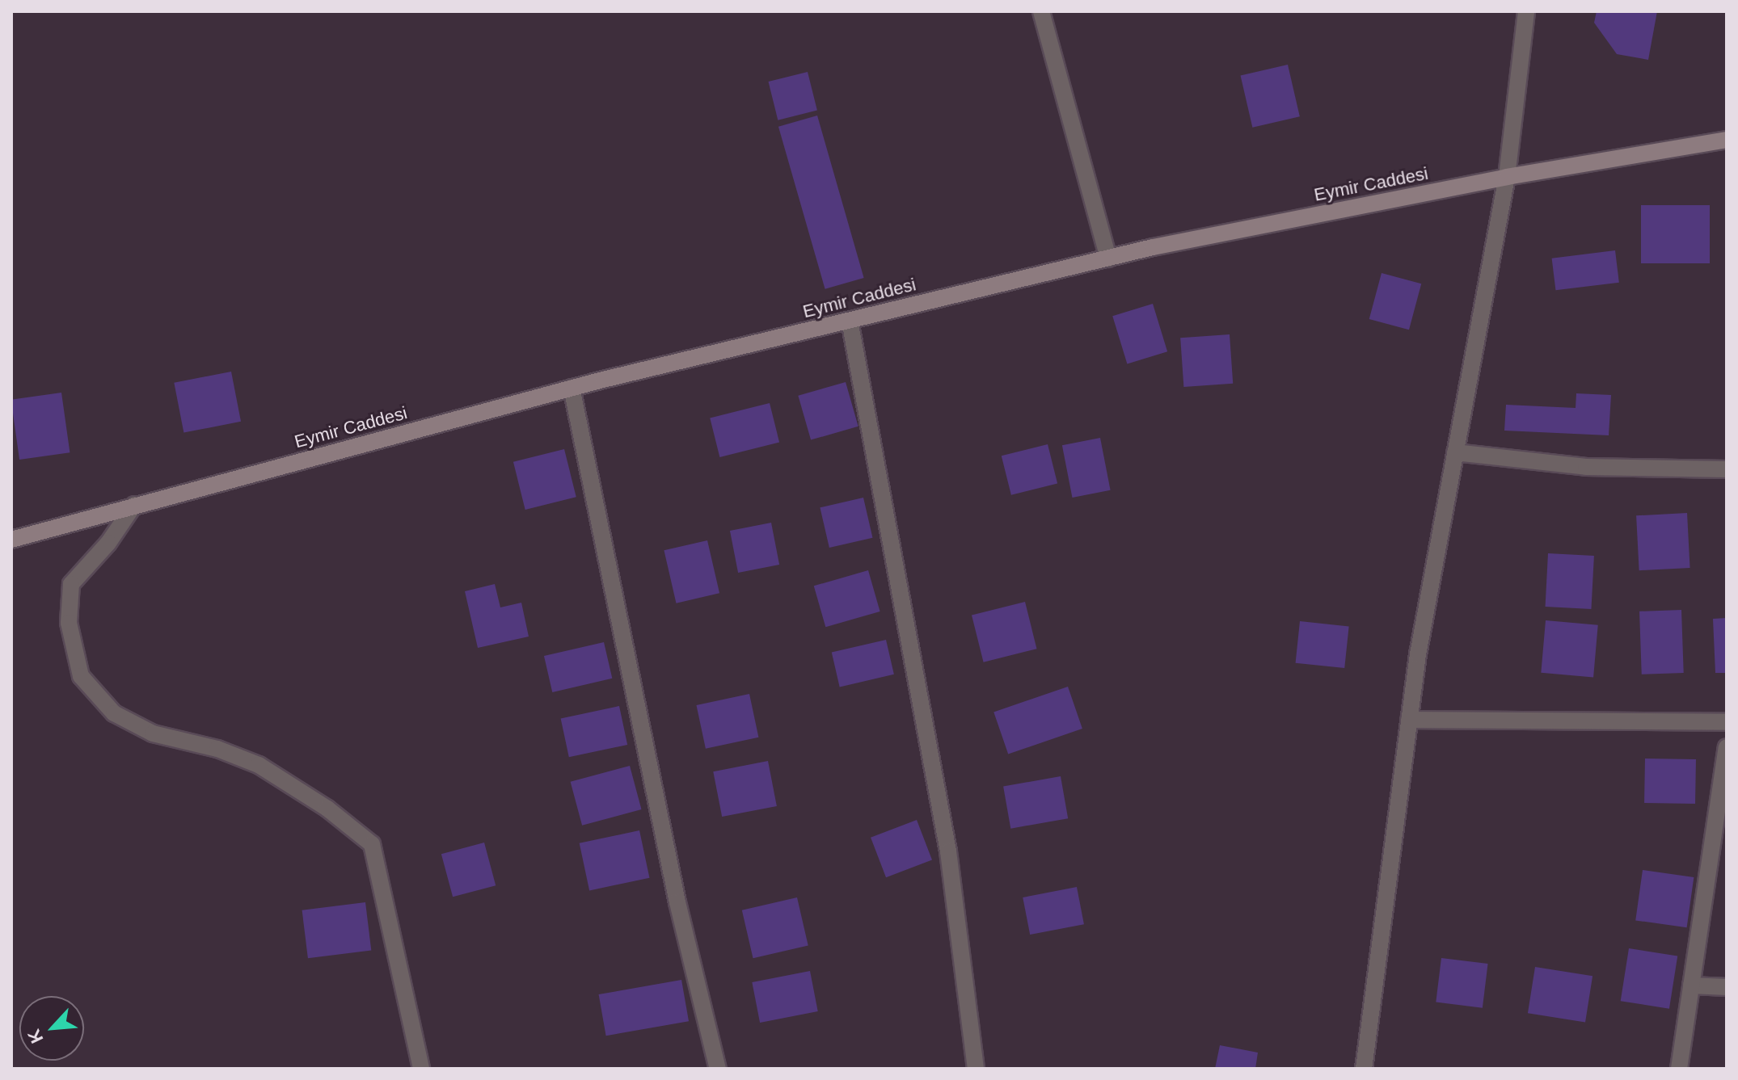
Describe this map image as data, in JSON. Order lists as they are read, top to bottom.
{
  "streets": {
    "main road": ["Eymir Caddesi"]
  },
  "north": "bottom left"
}
